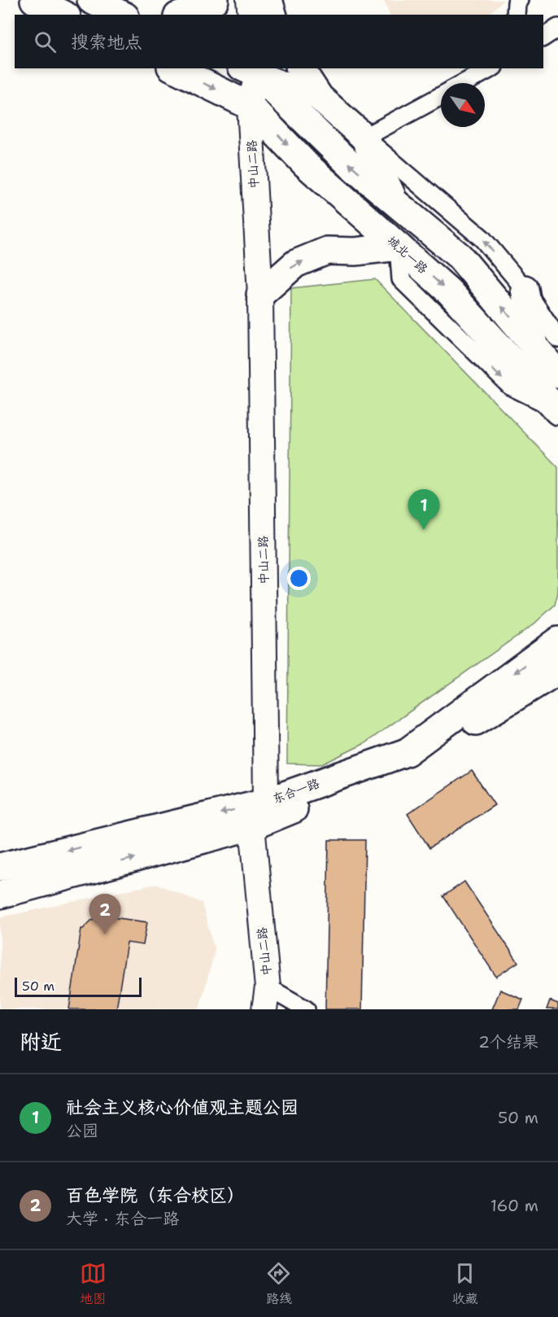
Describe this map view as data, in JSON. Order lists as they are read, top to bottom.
{
  "streets": {
    "main road": ["中山二路", "城北一路", "东合一路"]
  },
  "crossings": [
    ["中山二路", "城北一路"],
    ["中山二路", "东合一路"]
  ],
  "scale_bar": "50 m",
  "north": "bottom right",
  "page": {
    "search": "搜索地点",
    "pins": ["1", "2"],
    "scale": "50 m",
    "heading": ["附近", "2个结果"],
    "list": [
      {
        "mark": "1",
        "name": "社会主义核心价值观主题公园",
        "note": "公园",
        "value": "50 m"
      },
      {
        "mark": "2",
        "name": "百色学院（东合校区）",
        "note": "大学 · 东合一路",
        "value": "160 m"
      }
    ],
    "nav": ["地图", "路线", "收藏"]
  }
}
